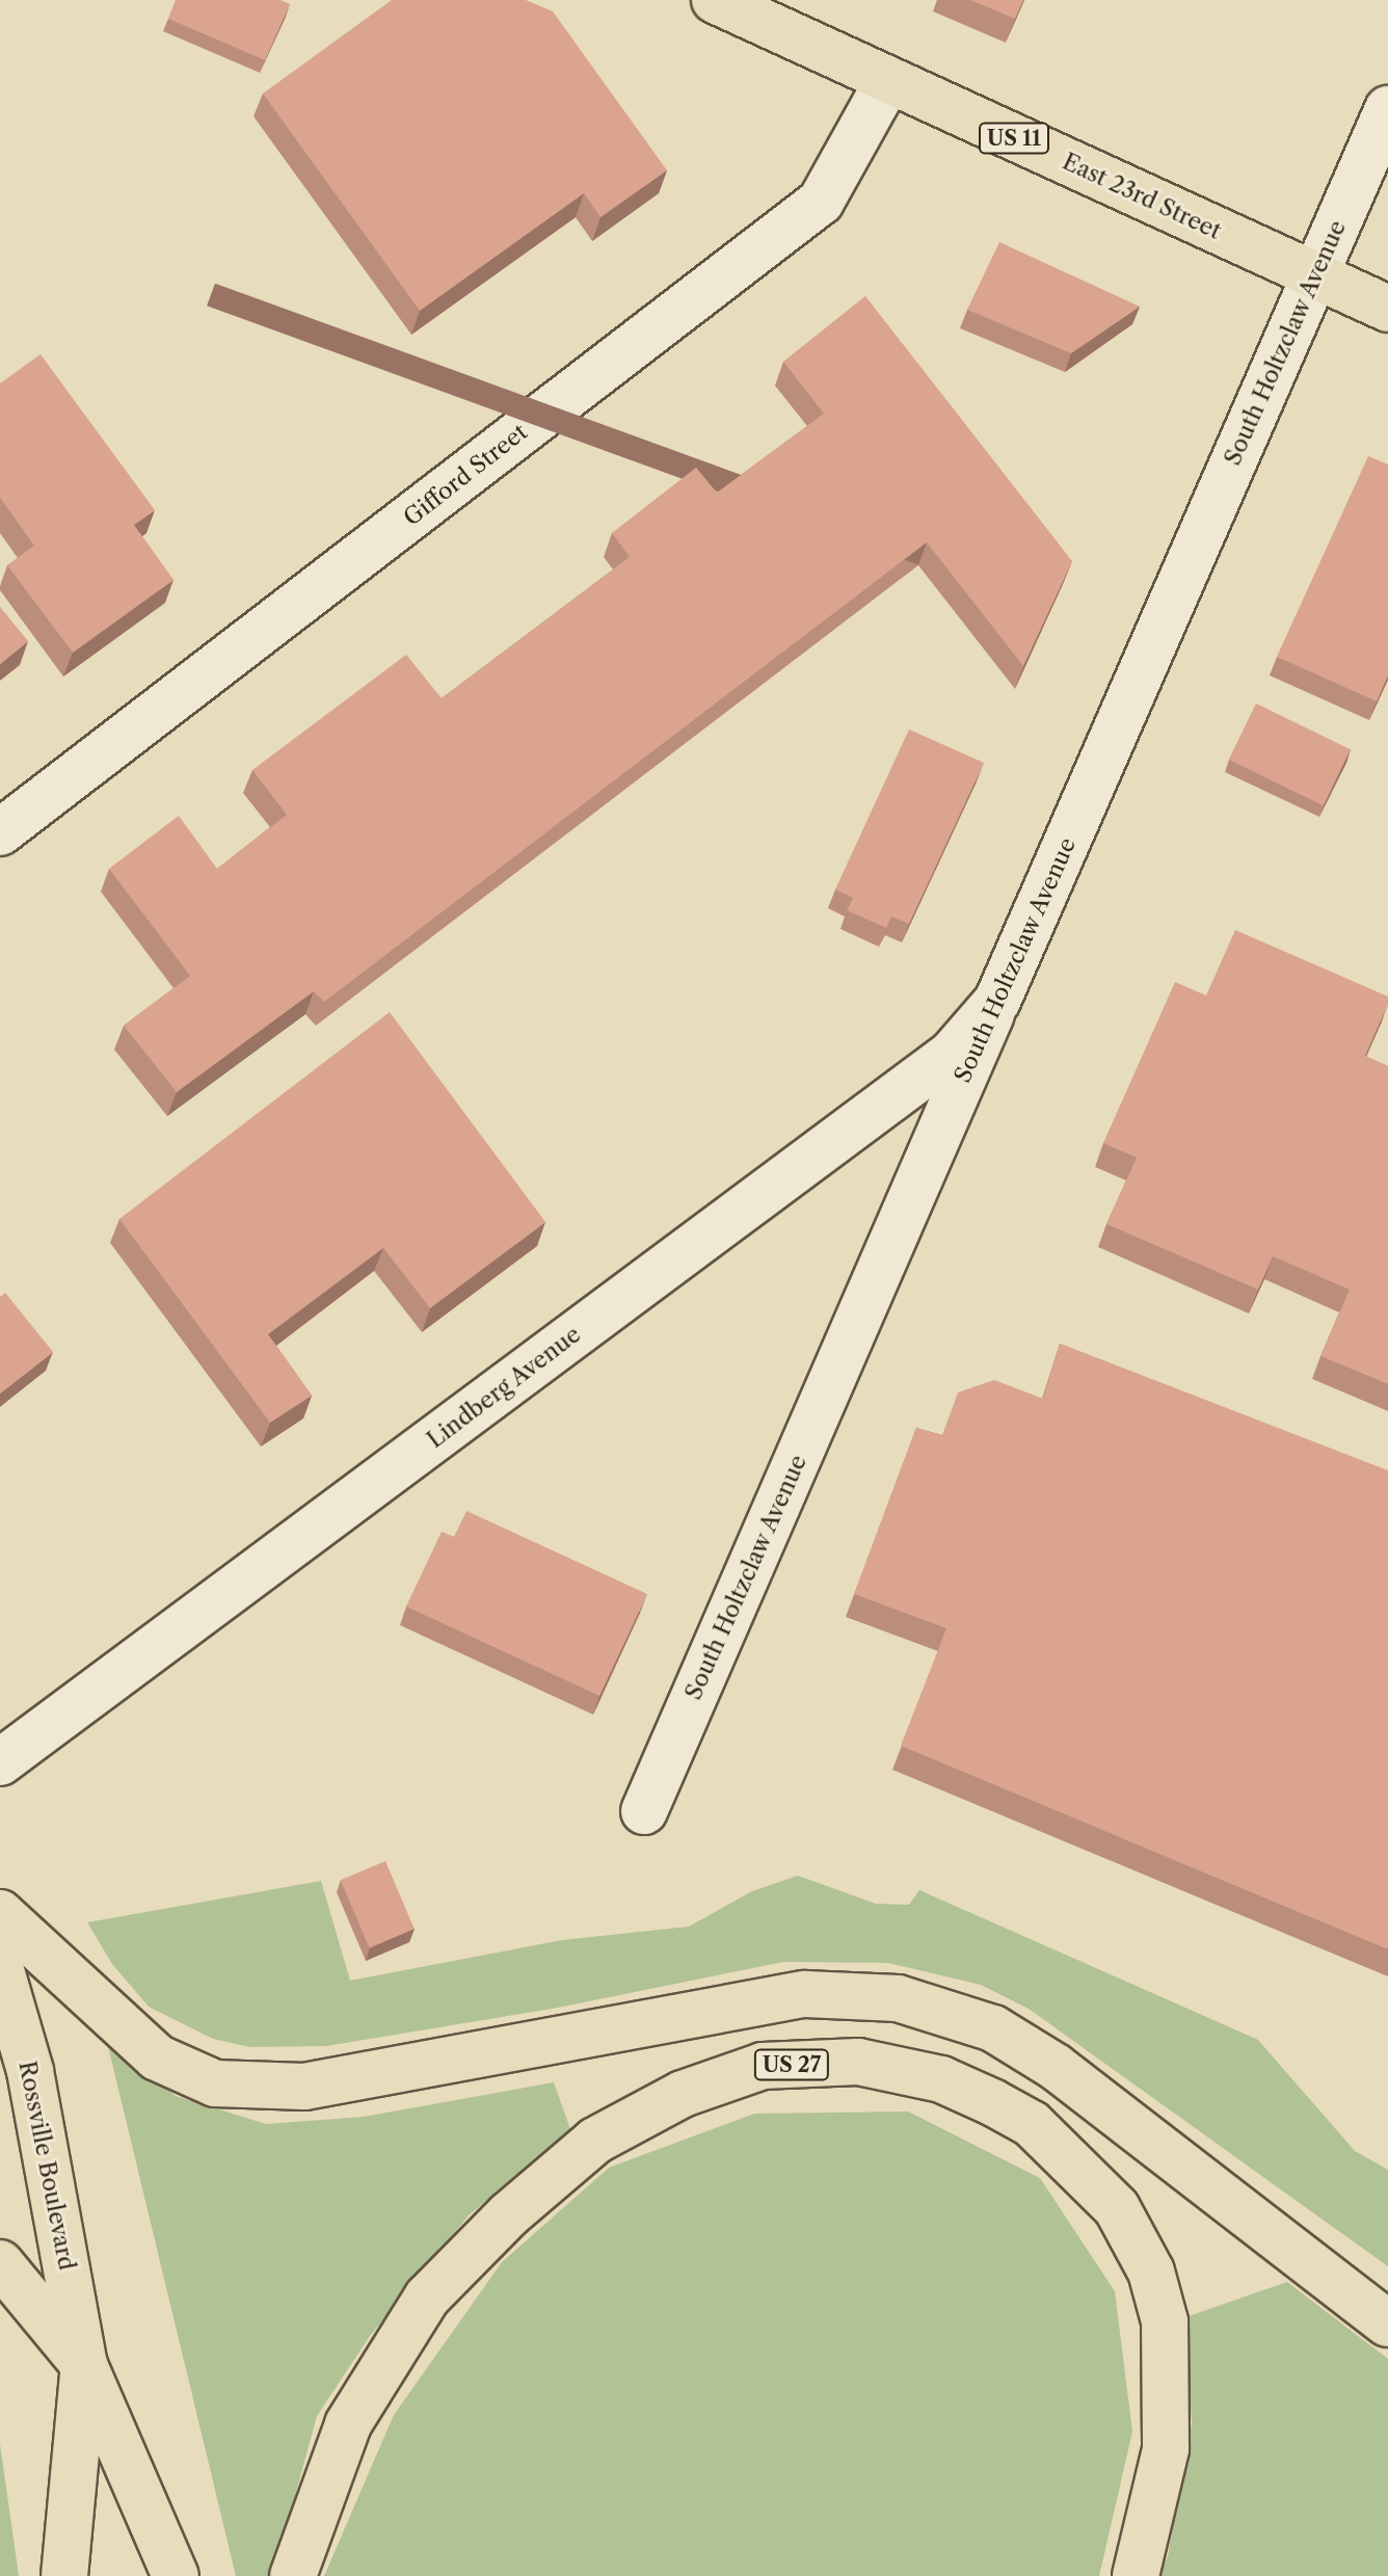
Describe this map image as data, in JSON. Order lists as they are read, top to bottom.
{
  "streets": {
    "main road": [
      "US 11",
      "East 23rd Street",
      "South Holtzclaw Avenue",
      "Gifford Street",
      "Lindberg Avenue",
      "US 27",
      "Rossville Boulevard"
    ]
  },
  "crossings": [
    ["East 23rd Street", "South Holtzclaw Avenue"],
    ["East 23rd Street", "Gifford Street"],
    ["South Holtzclaw Avenue", "Lindberg Avenue"]
  ]
}
